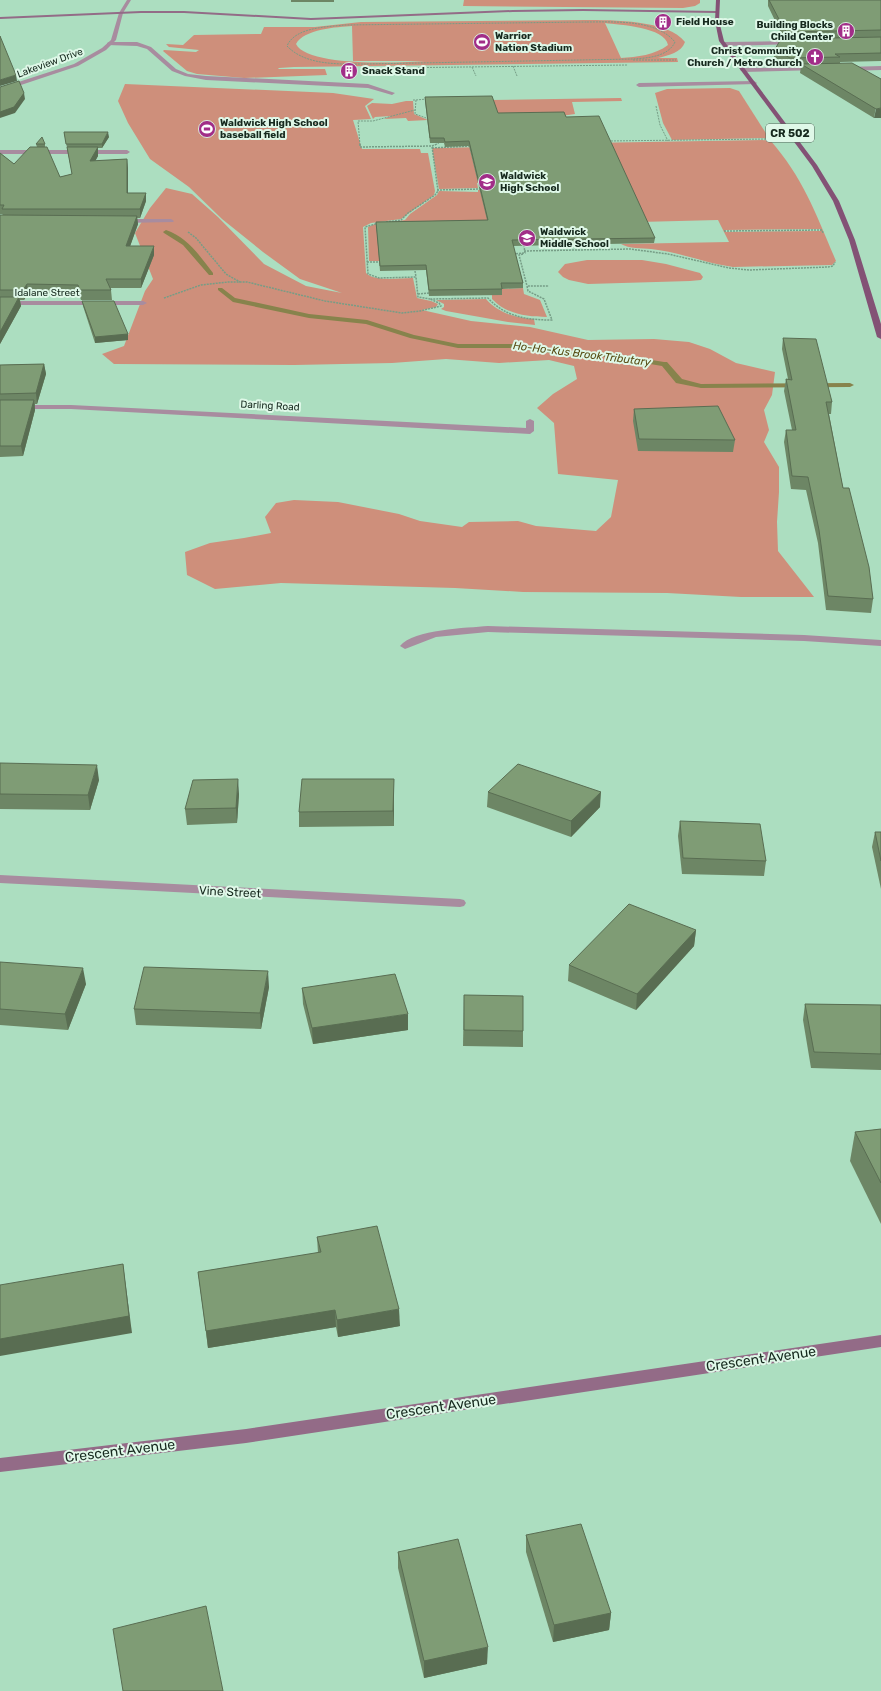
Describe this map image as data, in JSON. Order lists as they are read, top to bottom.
{
  "streets": {
    "main road": ["CR 502"],
    "street": [
      "Lakeview Drive",
      "Idalane Street",
      "Darling Road",
      "Vine Street",
      "Crescent Avenue"
    ]
  },
  "water": ["Ho-Ho-Kus Brook Tributary"],
  "places": {
    "building": ["Field House", "Building Blocks Child Center", "Snack Stand"],
    "sports": ["Warrior Nation Stadium", "Waldwick High School baseball field"],
    "church": ["Christ Community Church / Metro Church"],
    "school or university": ["Waldwick High School", "Waldwick Middle School"]
  }
}
